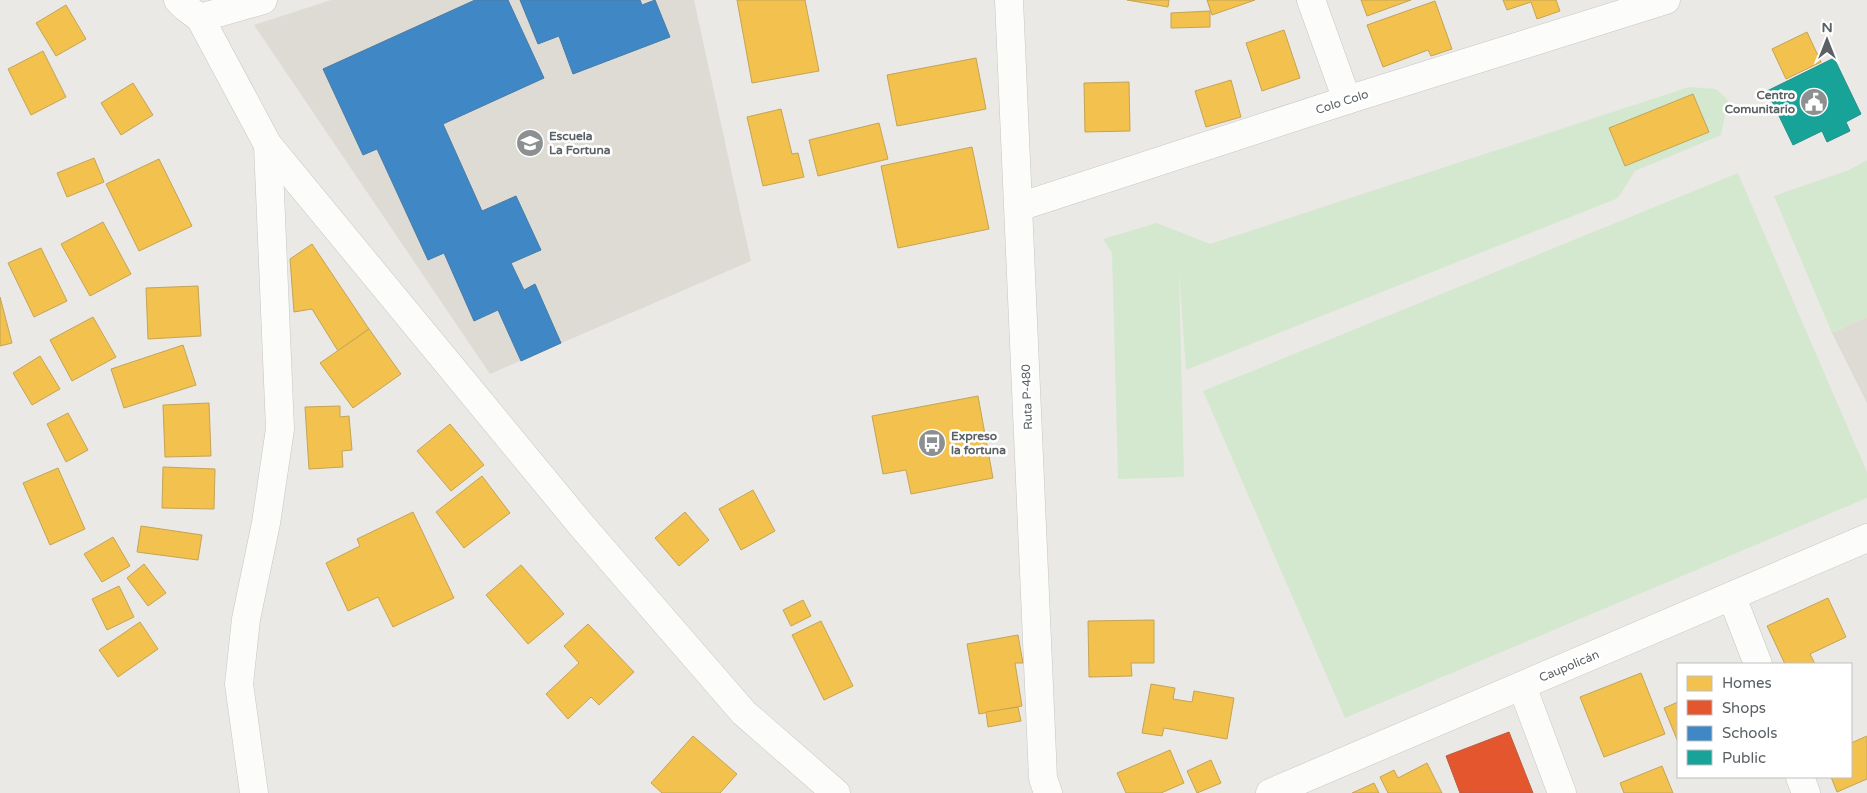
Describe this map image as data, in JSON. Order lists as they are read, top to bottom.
{
  "streets": {
    "street": ["Colo Colo", "Ruta P-480", "Caupolicán"]
  },
  "crossings": [
    ["Colo Colo", "Ruta P-480"]
  ],
  "places": {
    "public building": ["Centro Comunitario"],
    "school or university": ["Escuela La Fortuna"],
    "bus stop": ["Expreso la fortuna"]
  },
  "legend": [
    "Homes",
    "Shops",
    "Schools",
    "Public"
  ],
  "north": "top"
}
